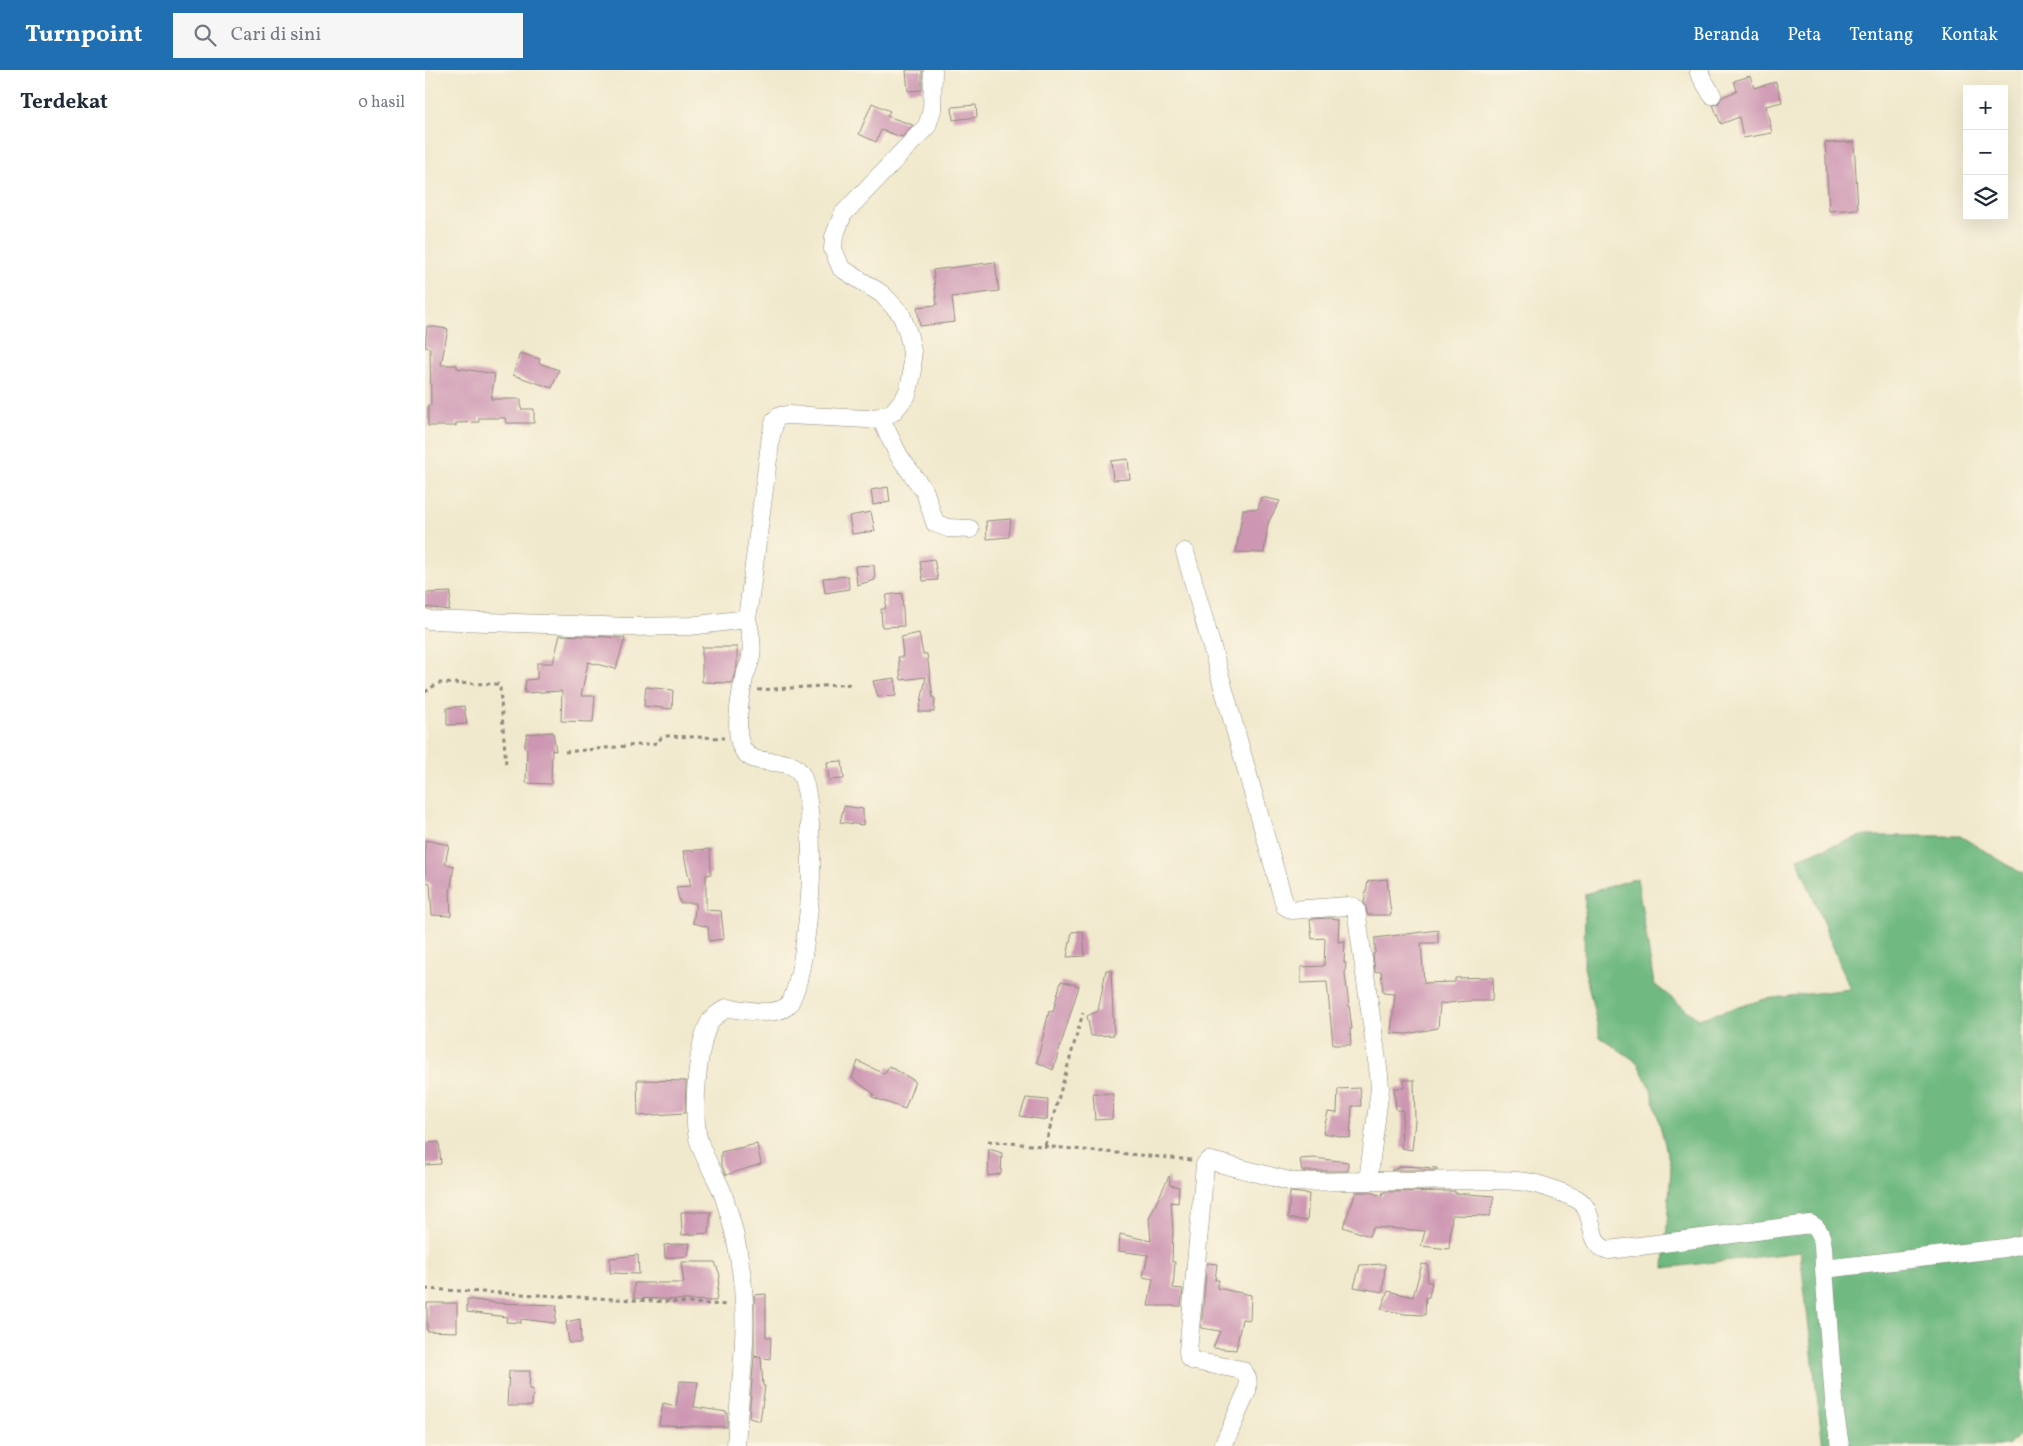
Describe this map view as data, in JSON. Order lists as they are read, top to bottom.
{
  "page": {
    "header": "Turnpoint",
    "search": "Cari di sini",
    "nav": [
      "Beranda",
      "Peta",
      "Tentang",
      "Kontak"
    ],
    "heading": ["Terdekat", "0 hasil"],
    "map_buttons": ["+", "−"]
  }
}
